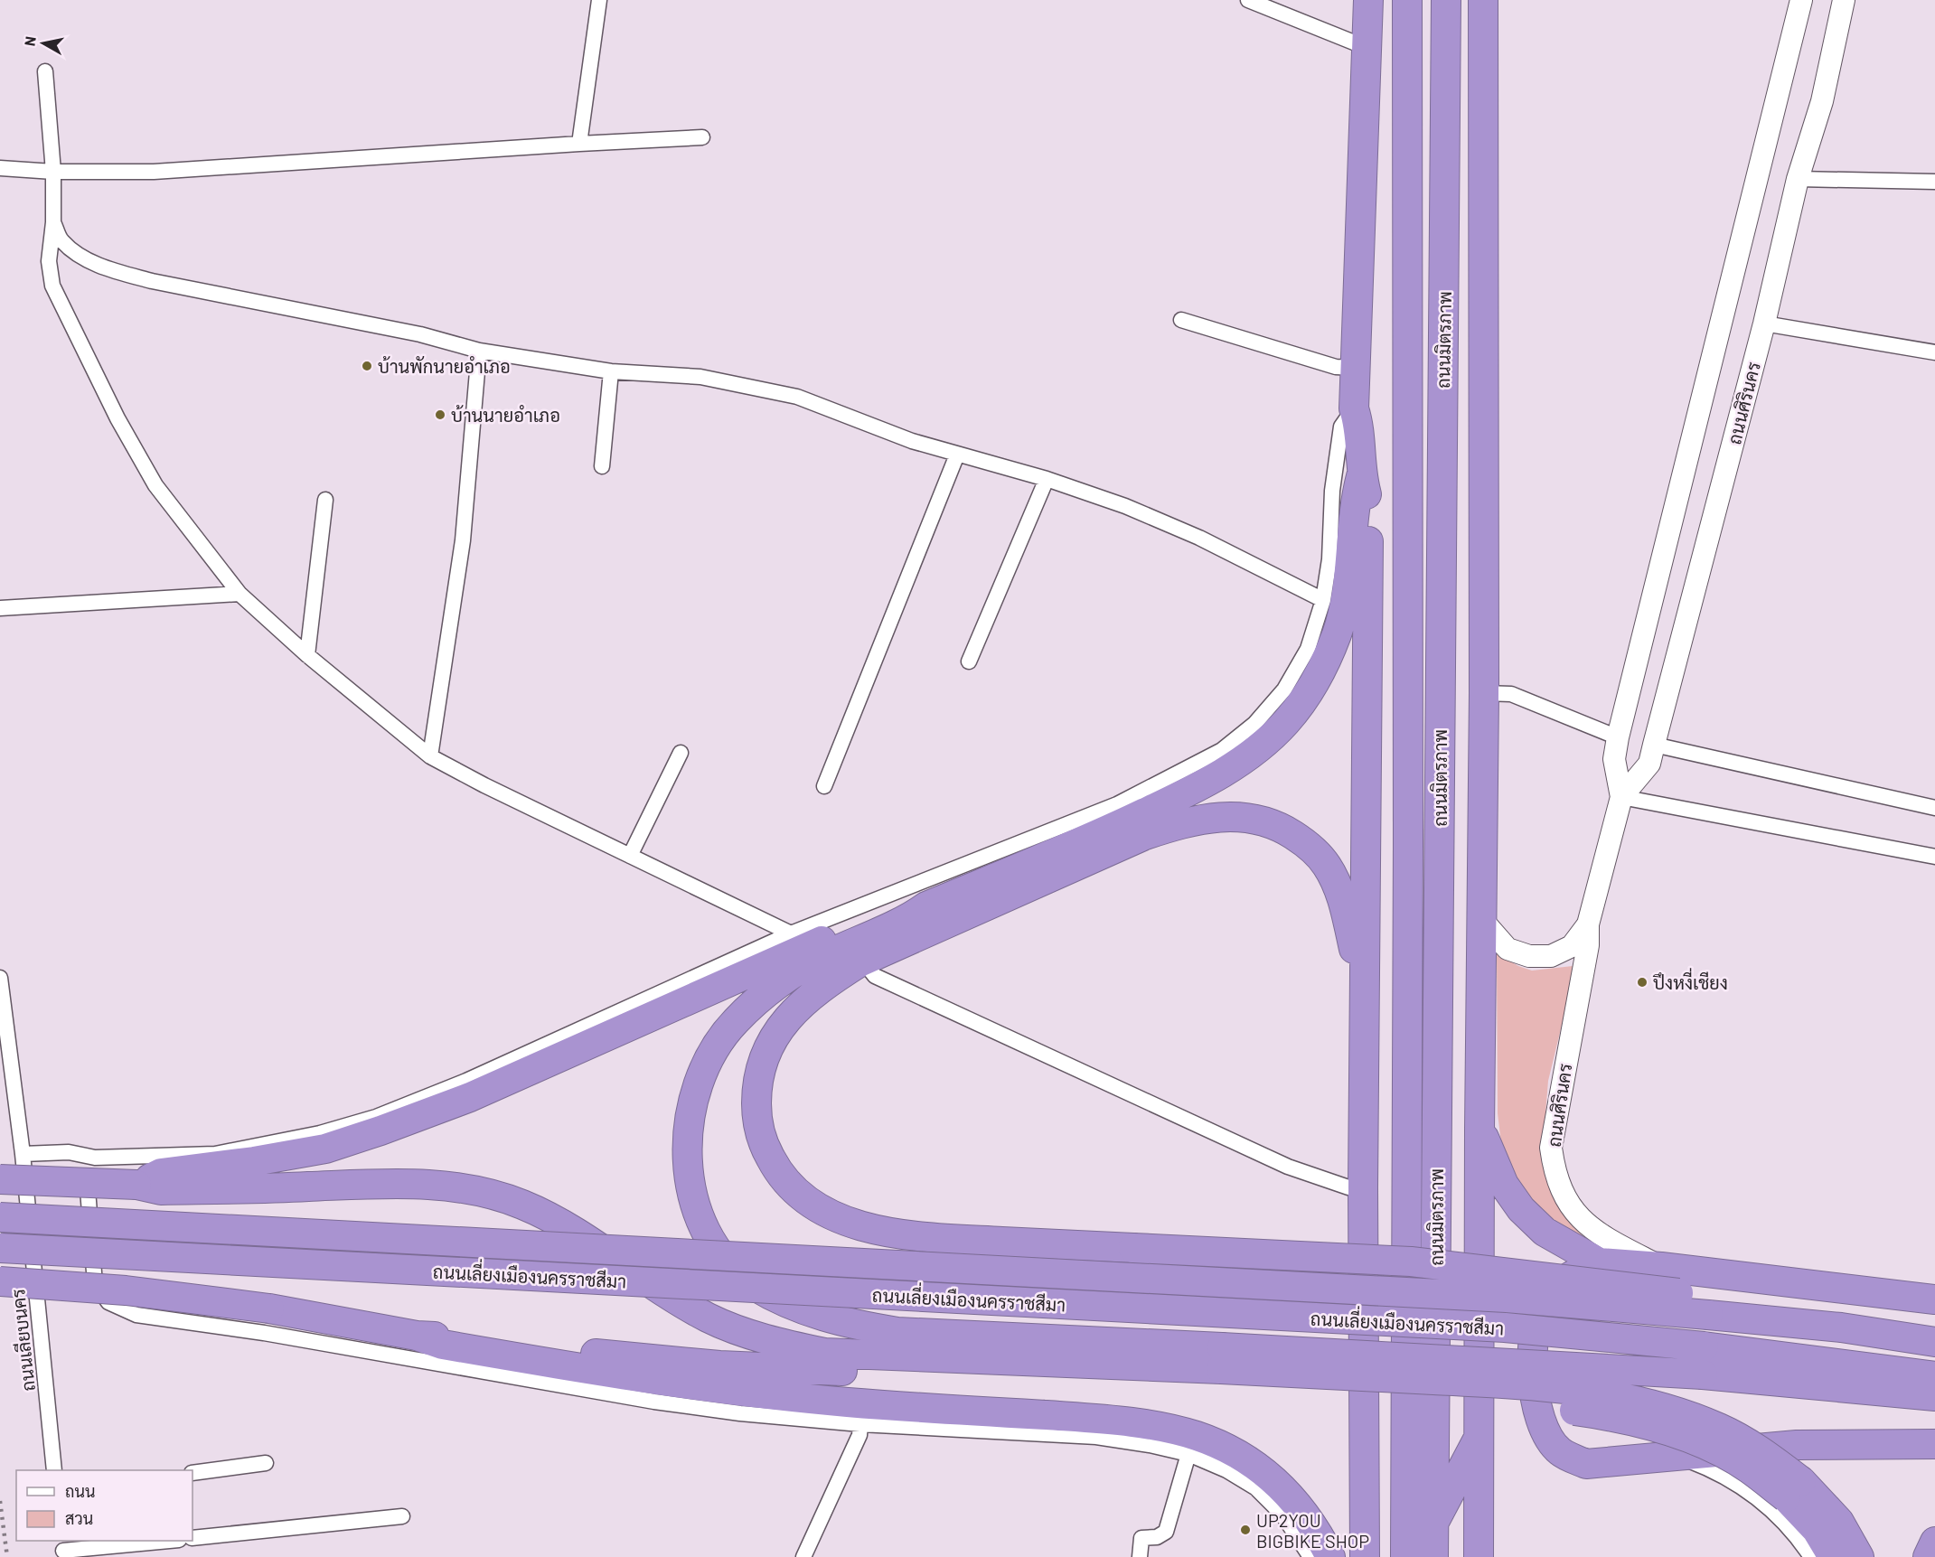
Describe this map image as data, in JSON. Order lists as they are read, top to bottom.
{
  "streets": {
    "highway": ["ถนนมิตรภาพ", "ถนนเลี่ยงเมืองนครราชสีมา"],
    "street": ["ถนนศิรินคร", "ถนนเลียบนคร"]
  },
  "places": [
    "บ้านพักนายอำเภอ",
    "บ้านนายอำเภอ",
    "ปึงหงี่เชียง",
    "UP2YOU BIGBIKE SHOP"
  ],
  "legend": ["ถนน", "สวน"],
  "north": "left"
}
